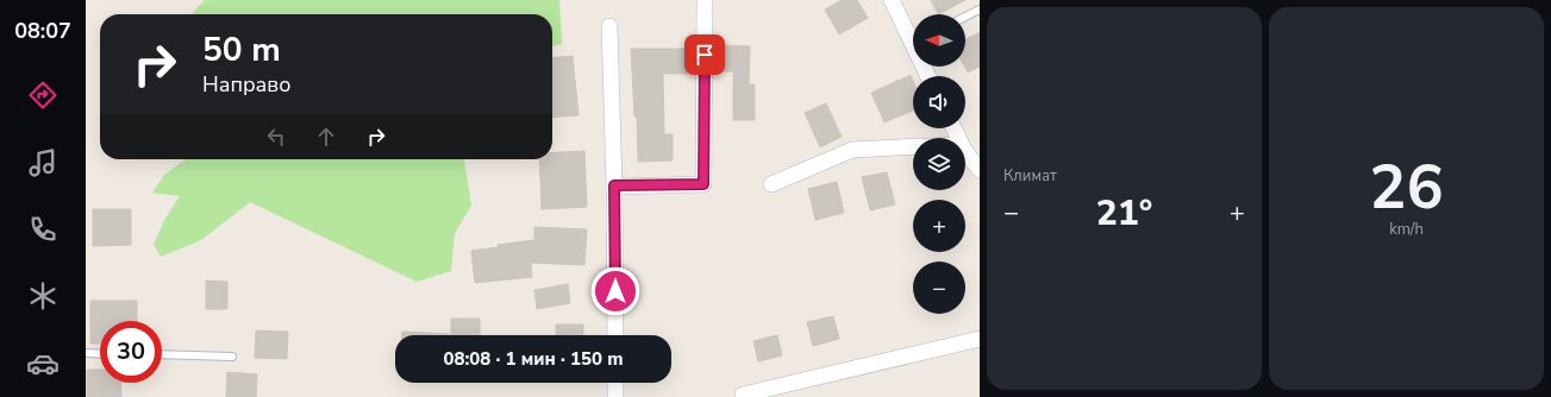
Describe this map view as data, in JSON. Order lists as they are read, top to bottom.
{
  "north": "left",
  "page": {
    "tabs": "08:07",
    "tile": [
      "Климат",
      ["26", "km/h"]
    ],
    "map_buttons": ["+", "−"],
    "turn": ["50 m", "Направо"],
    "heat": ["−", "21°", "+"],
    "limit": "30",
    "trip": "08:08 · 1 мин · 150 m"
  }
}
